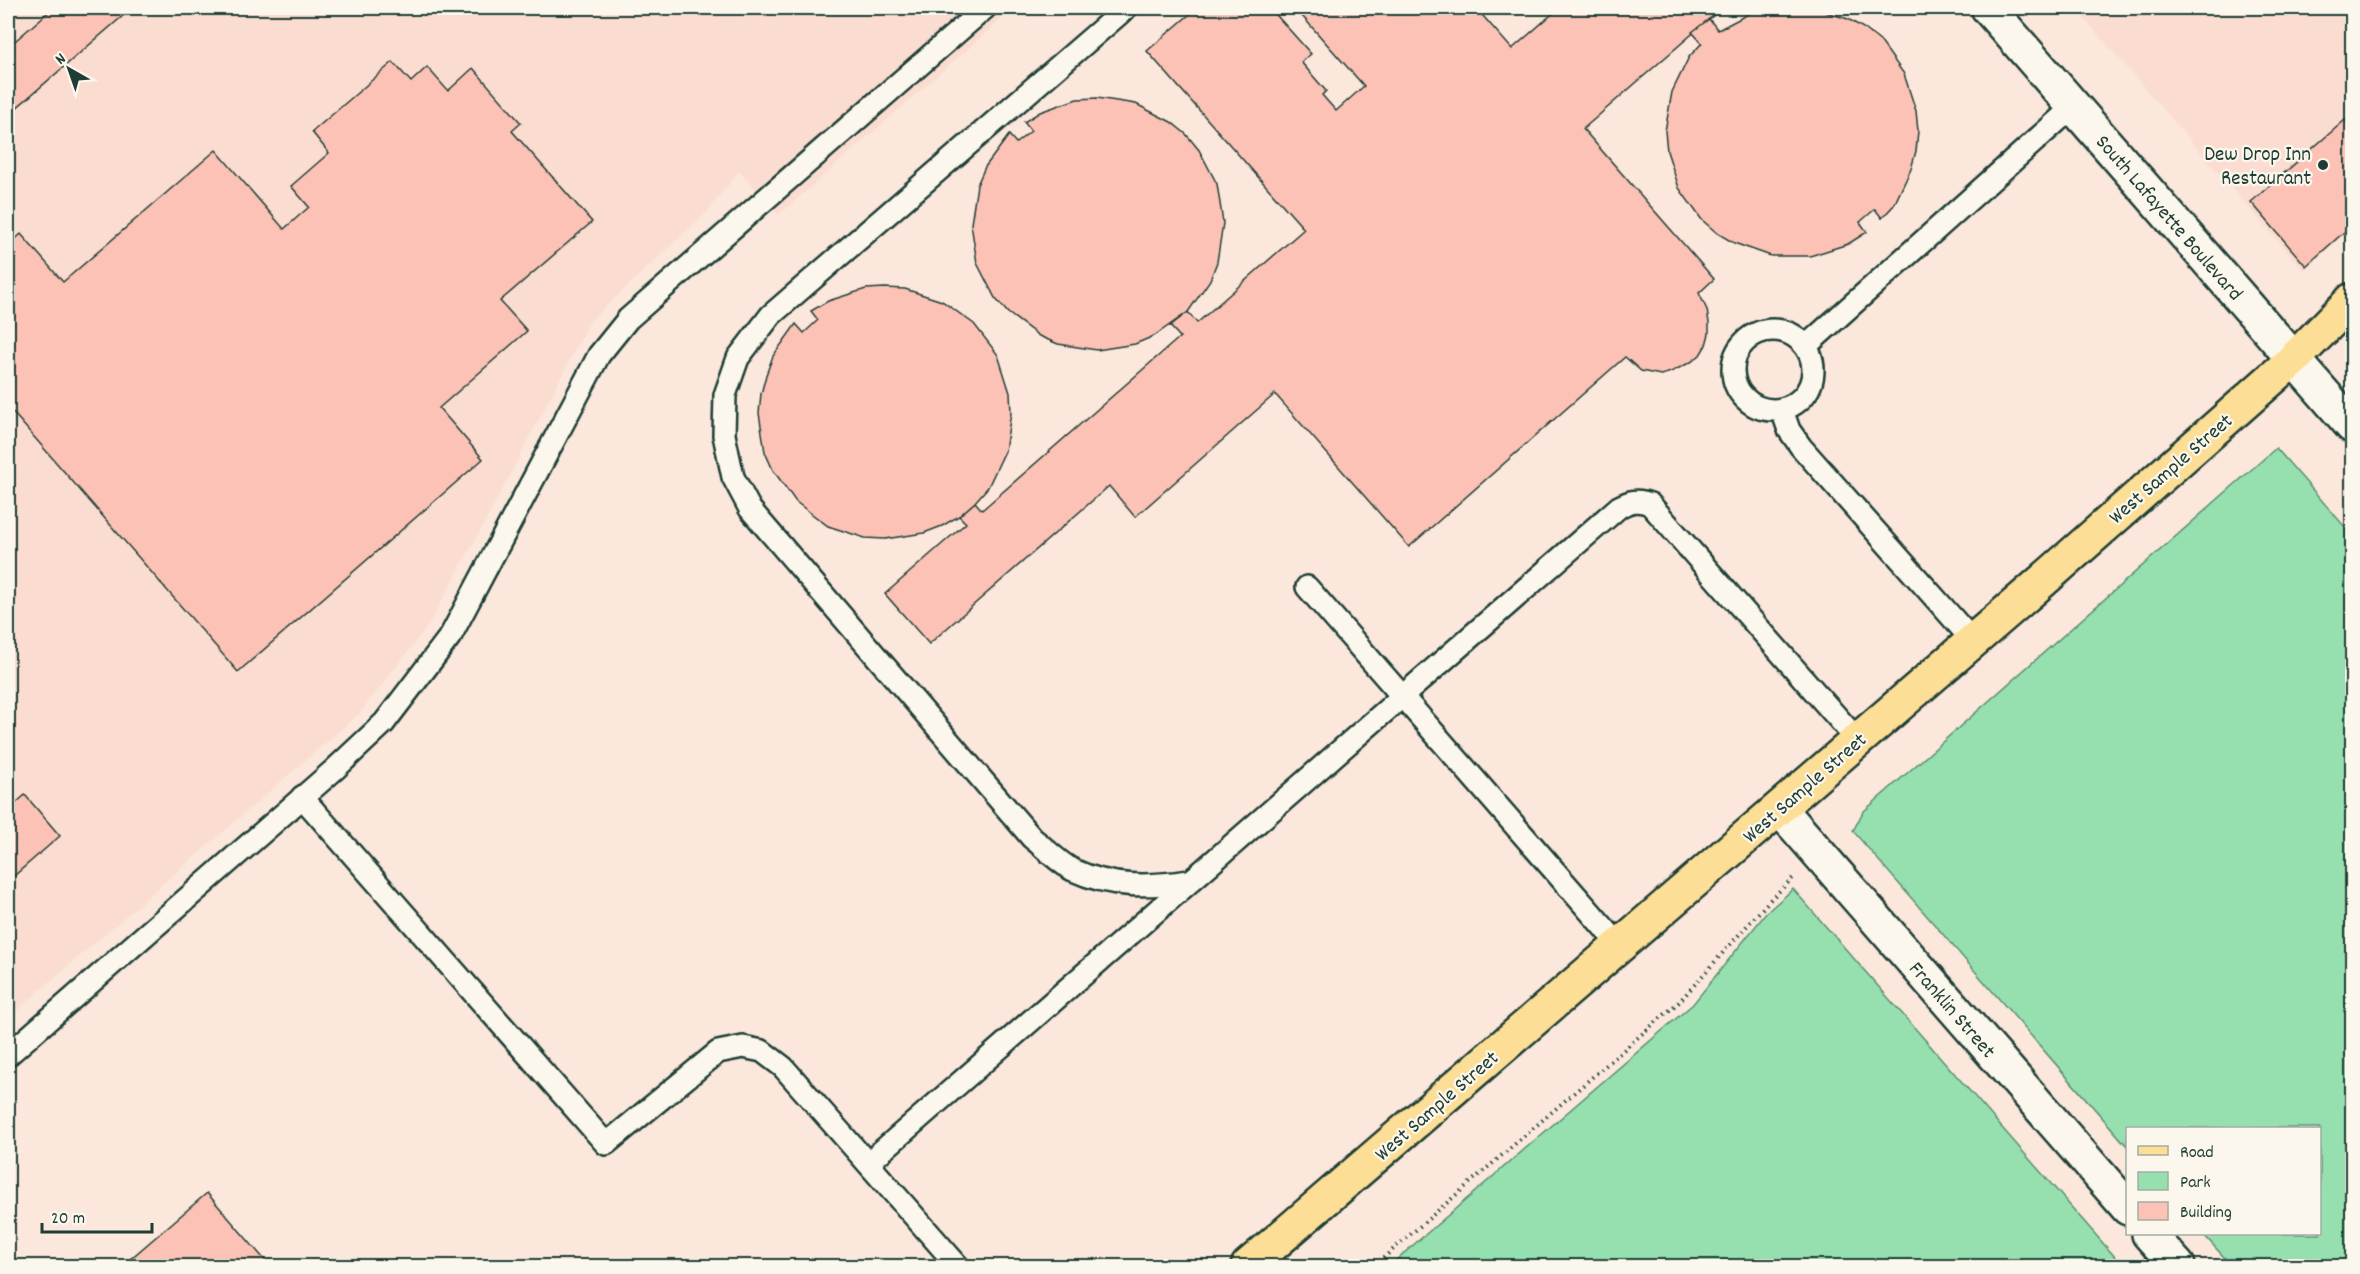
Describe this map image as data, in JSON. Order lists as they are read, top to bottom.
{
  "streets": {
    "main road": ["West Sample Street"],
    "street": ["South Lafayette Boulevard", "Franklin Street"]
  },
  "crossings": [
    ["South Lafayette Boulevard", "West Sample Street"],
    ["West Sample Street", "Franklin Street"]
  ],
  "places": ["Dew Drop Inn Restaurant"],
  "legend": ["Road", "Park", "Building"],
  "scale_bar": "20 m",
  "north": "top left"
}
